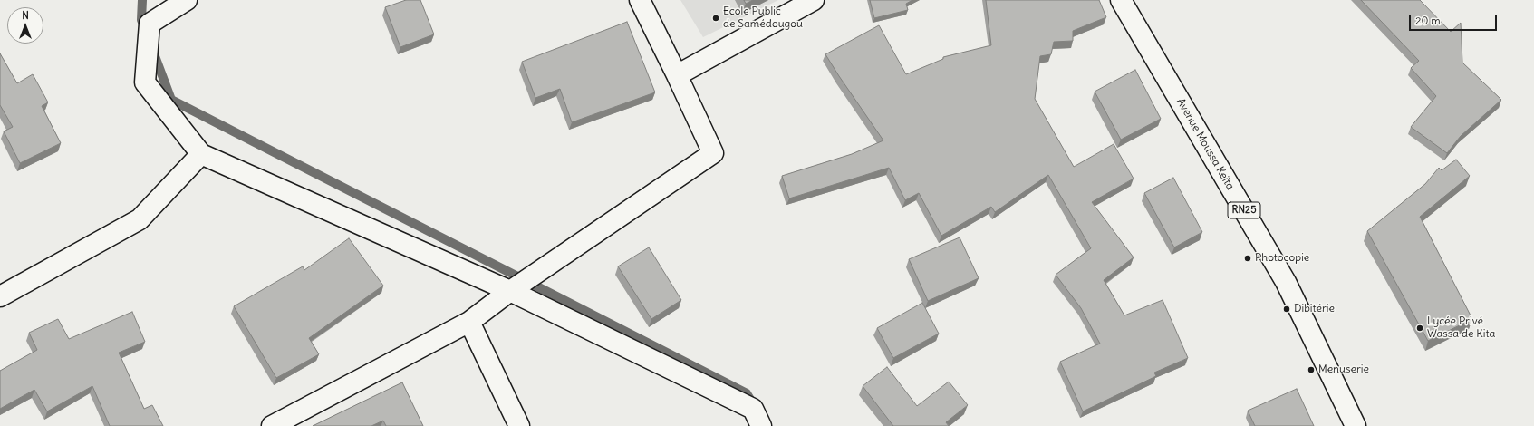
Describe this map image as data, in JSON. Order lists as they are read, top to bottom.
{
  "streets": {
    "street": ["Avenue Moussa Keïta", "RN25"]
  },
  "places": [
    "Ecole Public de Samédougou",
    "Photocopie",
    "Dibitérie",
    "Lycée Privé Wassa de Kita",
    "Menuserie"
  ],
  "scale_bar": "20 m",
  "north": "top"
}
